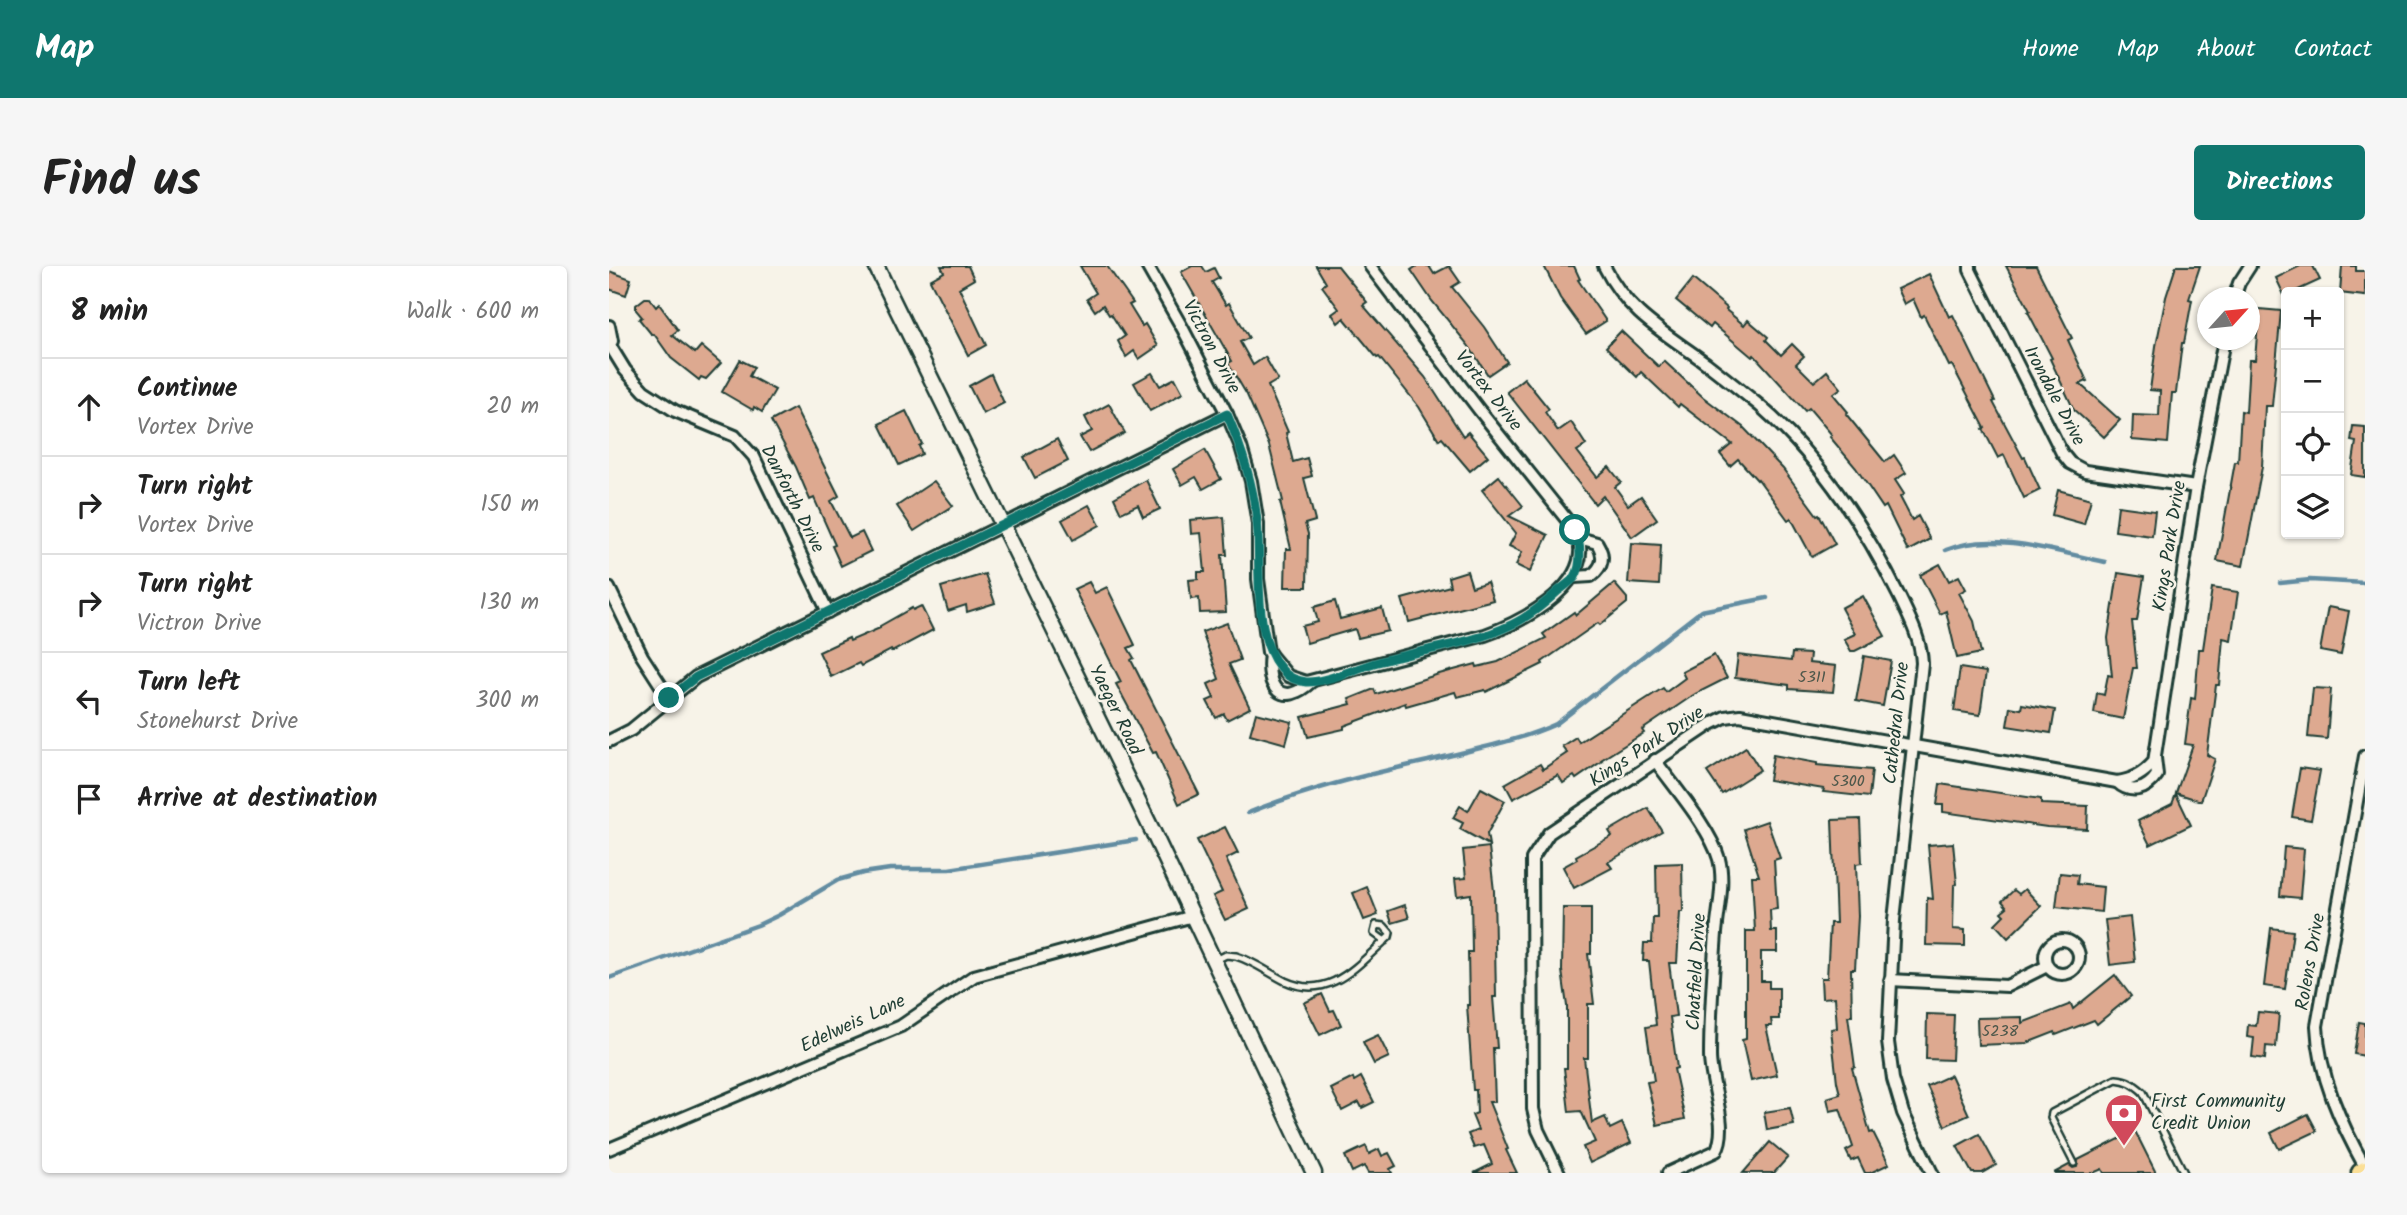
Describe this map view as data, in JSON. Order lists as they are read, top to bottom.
{
  "streets": {
    "street": [
      "Victron Drive",
      "Vortex Drive",
      "Irondale Drive",
      "Danforth Drive",
      "Kings Park Drive",
      "Yaeger Road",
      "Cathedral Drive",
      "Rolens Drive",
      "Chatfield Drive",
      "Edelweis Lane"
    ]
  },
  "crossings": [
    ["Victron Drive", "Vortex Drive"],
    ["Irondale Drive", "Kings Park Drive"],
    ["Kings Park Drive", "Cathedral Drive"],
    ["Kings Park Drive", "Chatfield Drive"],
    ["Yaeger Road", "Edelweis Lane"]
  ],
  "places": {
    "bank": ["First Community Credit Union"]
  },
  "house_numbers": ["5311", "5300", "5238"],
  "north": "top right",
  "page": {
    "header": "Map",
    "nav": [
      "Home",
      "Map",
      "About",
      "Contact"
    ],
    "title": "Find us",
    "buttons": "Directions",
    "heading": ["8 min", "Walk · 600 m"],
    "map_buttons": ["+", "−"],
    "list": [
      ["Continue", "Vortex Drive", "20 m"],
      ["Turn right", "Vortex Drive", "150 m"],
      ["Turn right", "Victron Drive", "130 m"],
      ["Turn left", "Stonehurst Drive", "300 m"],
      "Arrive at destination"
    ]
  }
}
